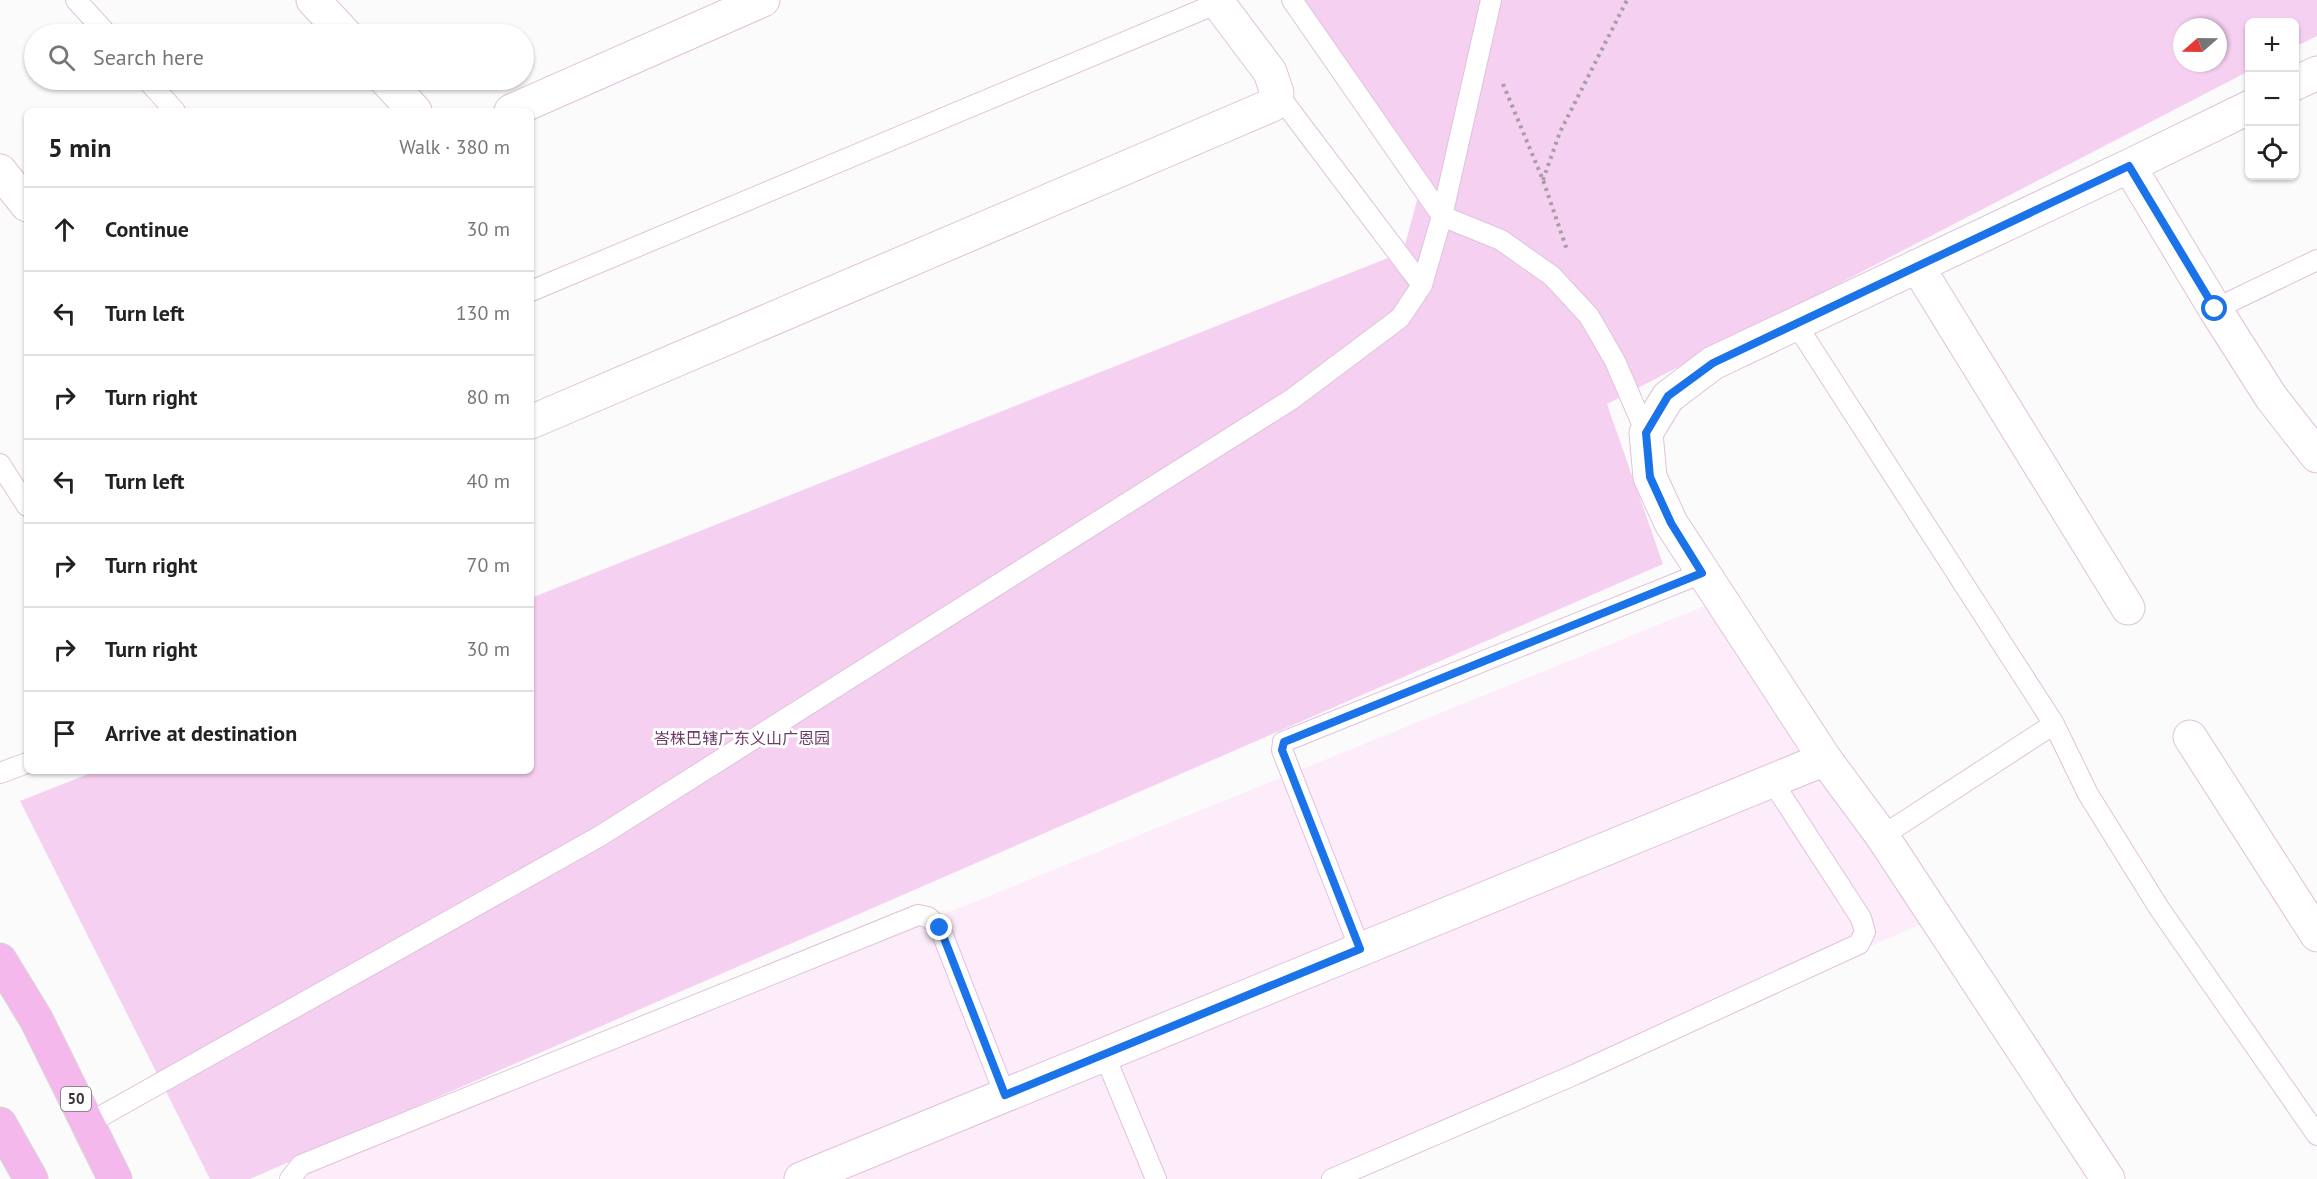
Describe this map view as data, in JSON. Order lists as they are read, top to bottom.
{
  "streets": {
    "highway": ["50"]
  },
  "parks": ["峇株巴辖广东义山广恩园"],
  "north": "left",
  "page": {
    "map_buttons": ["+", "−"],
    "search": "Search here",
    "heading": ["5 min", "Walk · 380 m"],
    "list": [
      ["Continue", "30 m"],
      ["Turn left", "130 m"],
      ["Turn right", "80 m"],
      ["Turn left", "40 m"],
      ["Turn right", "70 m"],
      ["Turn right", "30 m"],
      "Arrive at destination"
    ]
  }
}
